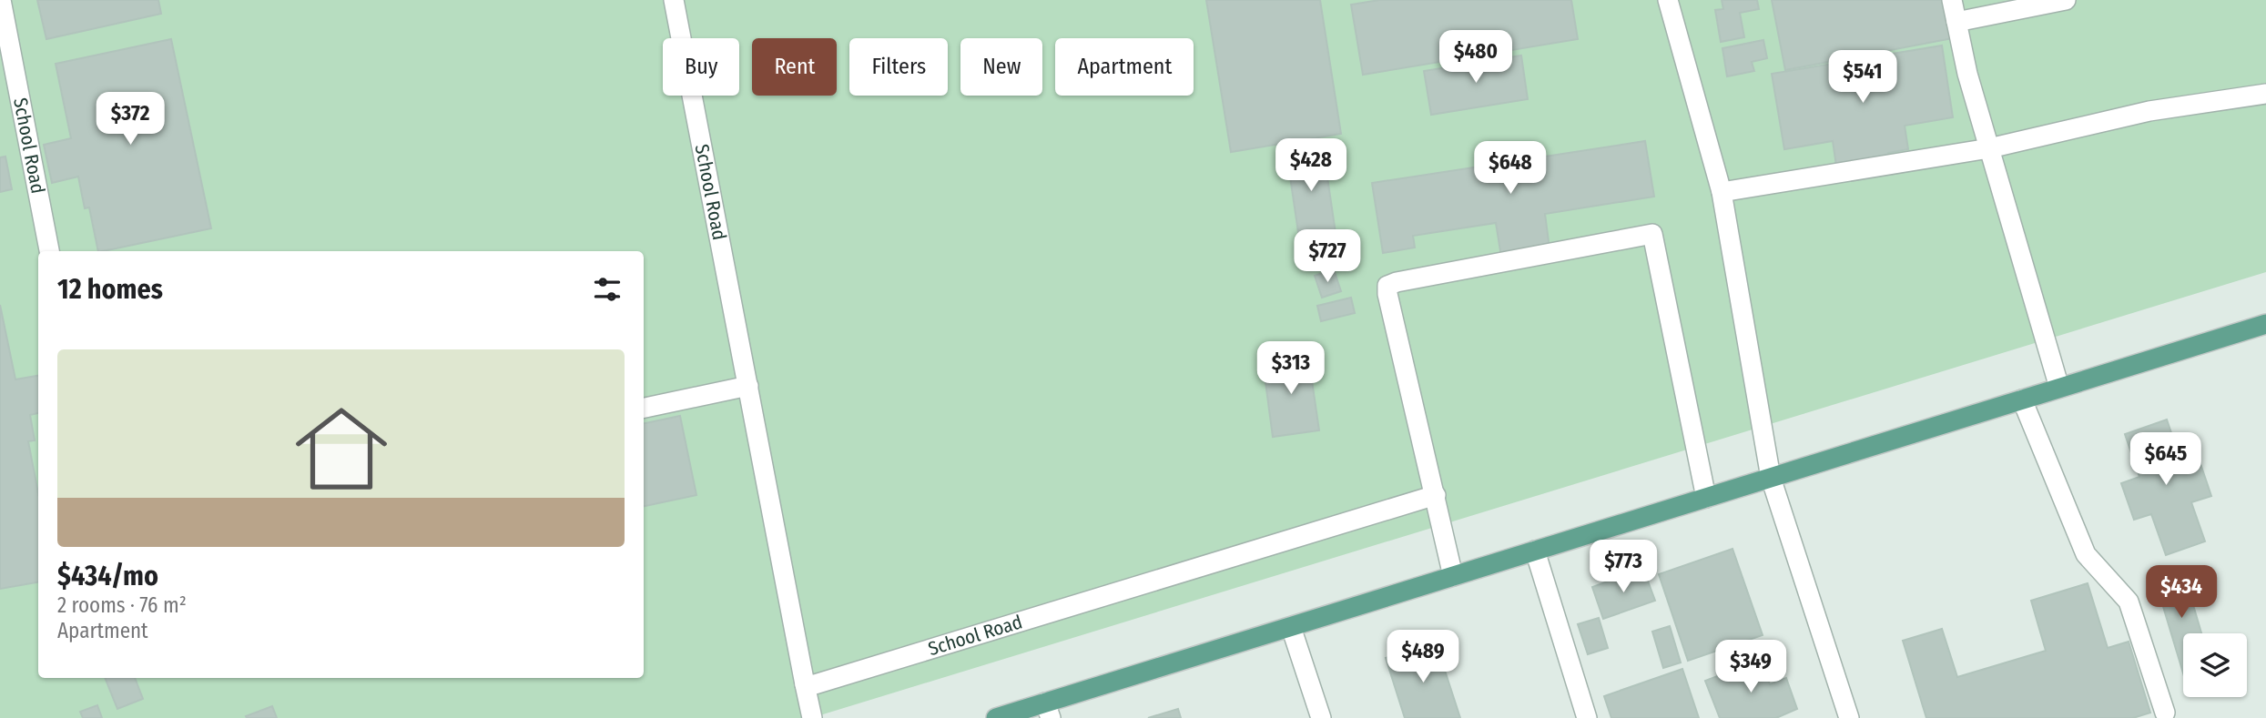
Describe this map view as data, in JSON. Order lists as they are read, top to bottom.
{
  "streets": {
    "lane": ["School Road"]
  },
  "page": {
    "price": [
      "$480",
      "$541",
      "$372",
      "$428",
      "$648",
      "$727",
      "$313",
      "$645",
      "$773",
      "$434",
      "$489",
      "$349"
    ],
    "chip": [
      "Buy",
      "Rent",
      "Filters",
      "New",
      "Apartment"
    ],
    "heading": "12 homes",
    "list": [
      {
        "name": "$434/mo",
        "note": "2 rooms · 76 m² · Apartment"
      }
    ]
  }
}
